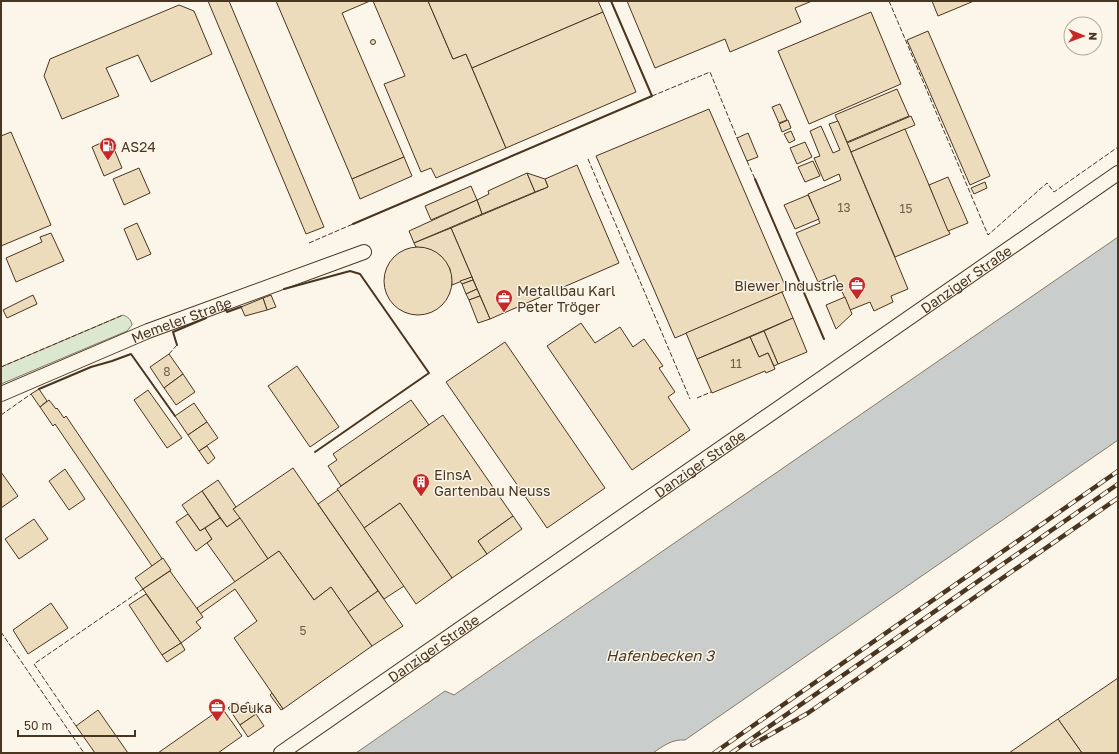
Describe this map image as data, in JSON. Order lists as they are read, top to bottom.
{
  "streets": {
    "street": ["Danziger Straße", "Memeler Straße"]
  },
  "water": ["Hafenbecken 3"],
  "places": {
    "fuel station": ["AS24"],
    "office": ["Biewer Industrie", "Metallbau Karl Peter Tröger", "Deuka"],
    "building": ["EinsA Gartenbau Neuss"]
  },
  "house_numbers": [
    "13",
    "15",
    "11",
    "8",
    "5"
  ],
  "scale_bar": "50 m",
  "north": "right"
}
